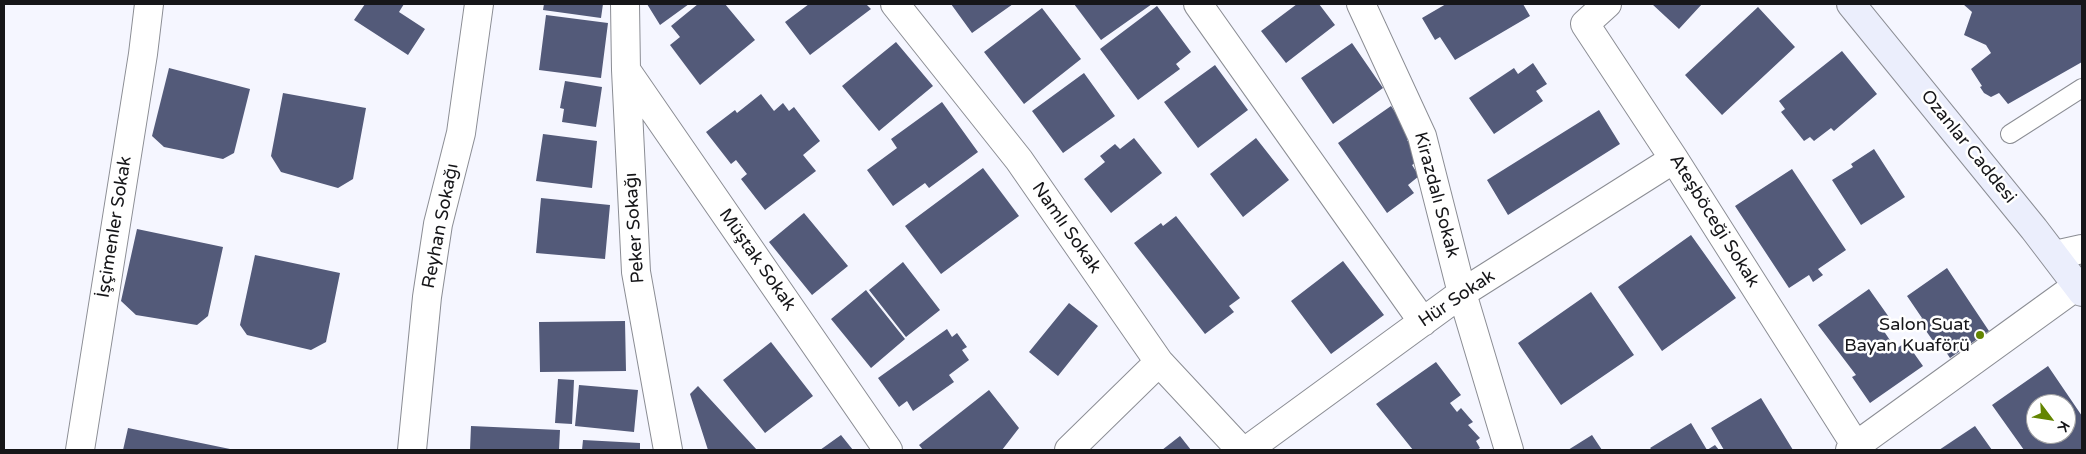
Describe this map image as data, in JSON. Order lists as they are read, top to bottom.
{
  "streets": {
    "street": [
      "Ozanlar Caddesi",
      "Kirazdalı Sokak",
      "Ateşböceği Sokak",
      "Reyhan Sokağı",
      "İşçimenler Sokak",
      "Peker Sokağı",
      "Namlı Sokak",
      "Müştak Sokak",
      "Hür Sokak"
    ]
  },
  "crossings": [
    ["Kirazdalı Sokak", "Hür Sokak"],
    ["Ateşböceği Sokak", "Hür Sokak"],
    ["Peker Sokağı", "Müştak Sokak"]
  ],
  "places": ["Salon Suat Bayan Kuaförü"],
  "north": "bottom right"
}
